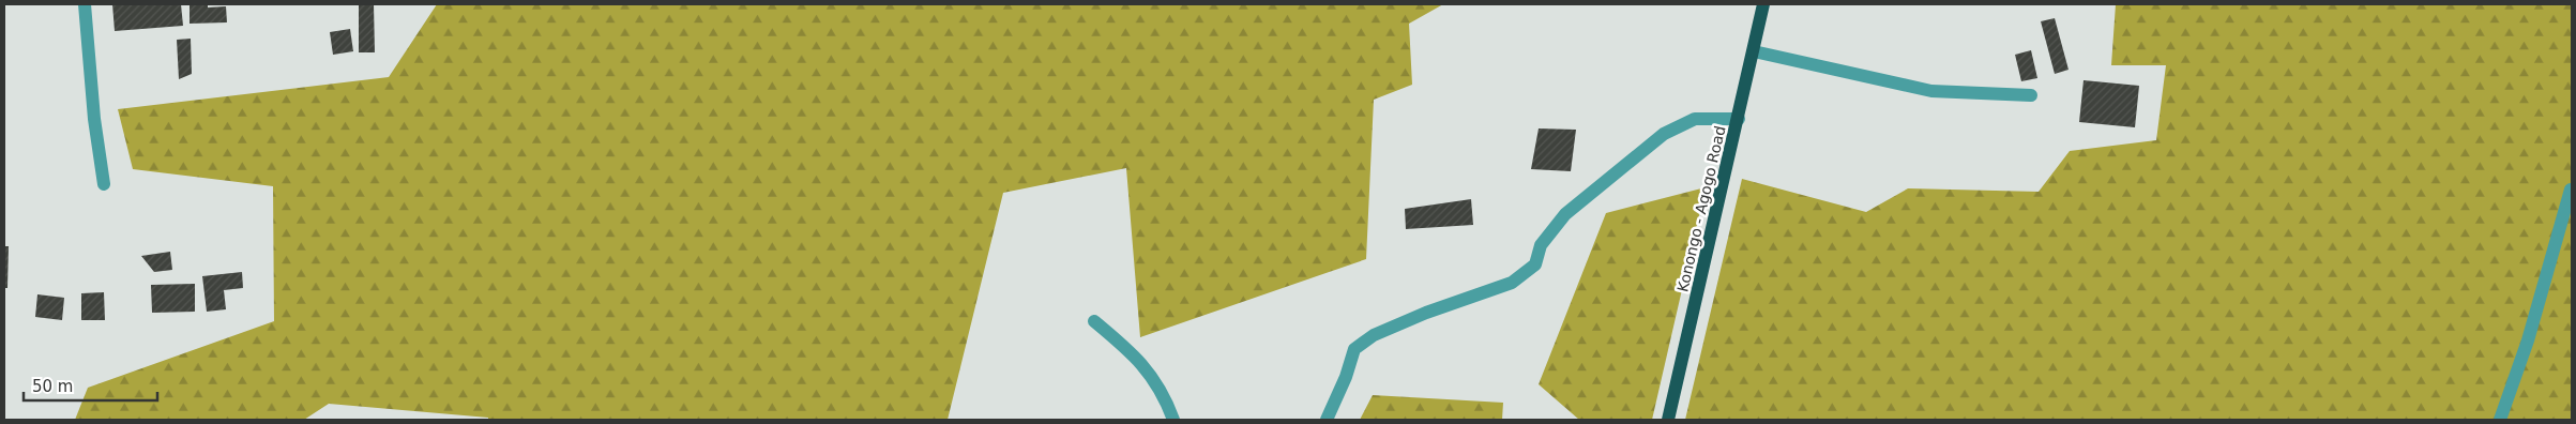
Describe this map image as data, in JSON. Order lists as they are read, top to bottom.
{
  "streets": {
    "main road": ["Konongo - Agogo Road"]
  },
  "scale_bar": "50 m"
}
